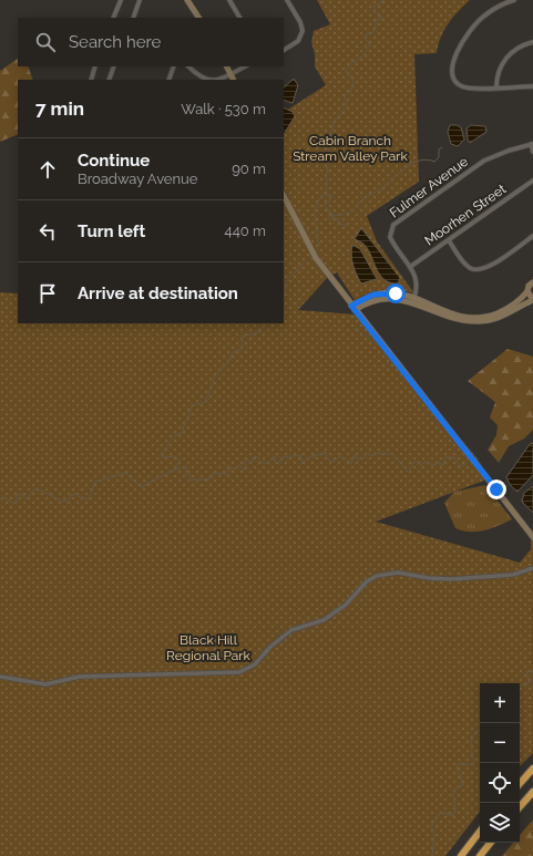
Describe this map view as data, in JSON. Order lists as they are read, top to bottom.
{
  "streets": {
    "street": ["Fulmer Avenue", "Moorhen Street"]
  },
  "crossings": [
    ["Fulmer Avenue", "Moorhen Street"]
  ],
  "parks": ["Cabin Branch Stream Valley Park", "Black Hill Regional Park"],
  "page": {
    "search": "Search here",
    "heading": ["7 min", "Walk · 530 m"],
    "list": [
      ["Continue", "Broadway Avenue", "90 m"],
      ["Turn left", "440 m"],
      "Arrive at destination"
    ],
    "map_buttons": ["+", "−"]
  }
}
